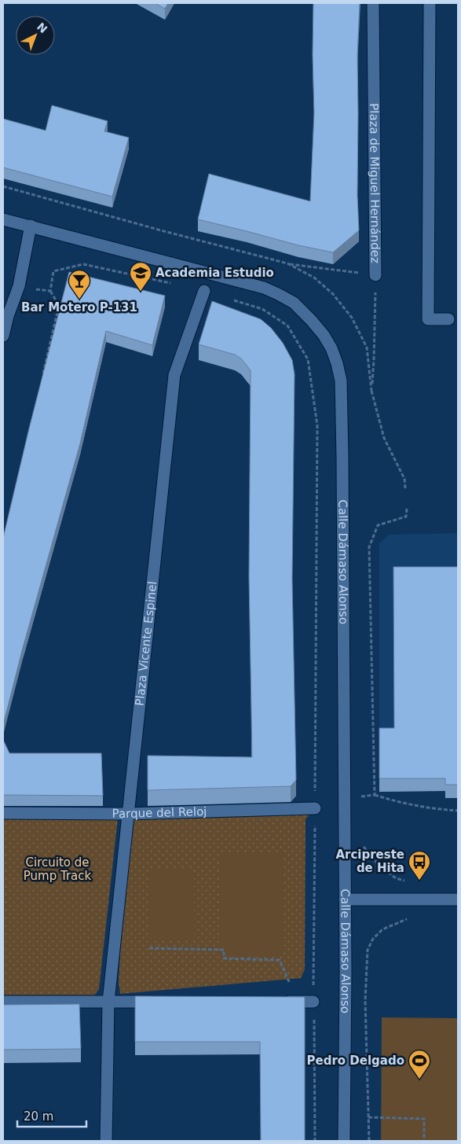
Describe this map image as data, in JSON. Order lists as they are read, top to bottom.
{
  "streets": {
    "street": [
      "Plaza de Miguel Hernández",
      "Calle Dámaso Alonso",
      "Plaza Vicente Espinel",
      "Parque del Reloj"
    ]
  },
  "crossings": [
    ["Plaza Vicente Espinel", "Parque del Reloj"]
  ],
  "parks": ["Circuito de Pump Track"],
  "places": {
    "school or university": ["Academia Estudio"],
    "bar": ["Bar Motero P-131"],
    "bus stop": ["Arcipreste de Hita"],
    "sports": ["Pedro Delgado"]
  },
  "scale_bar": "20 m",
  "north": "top right"
}
